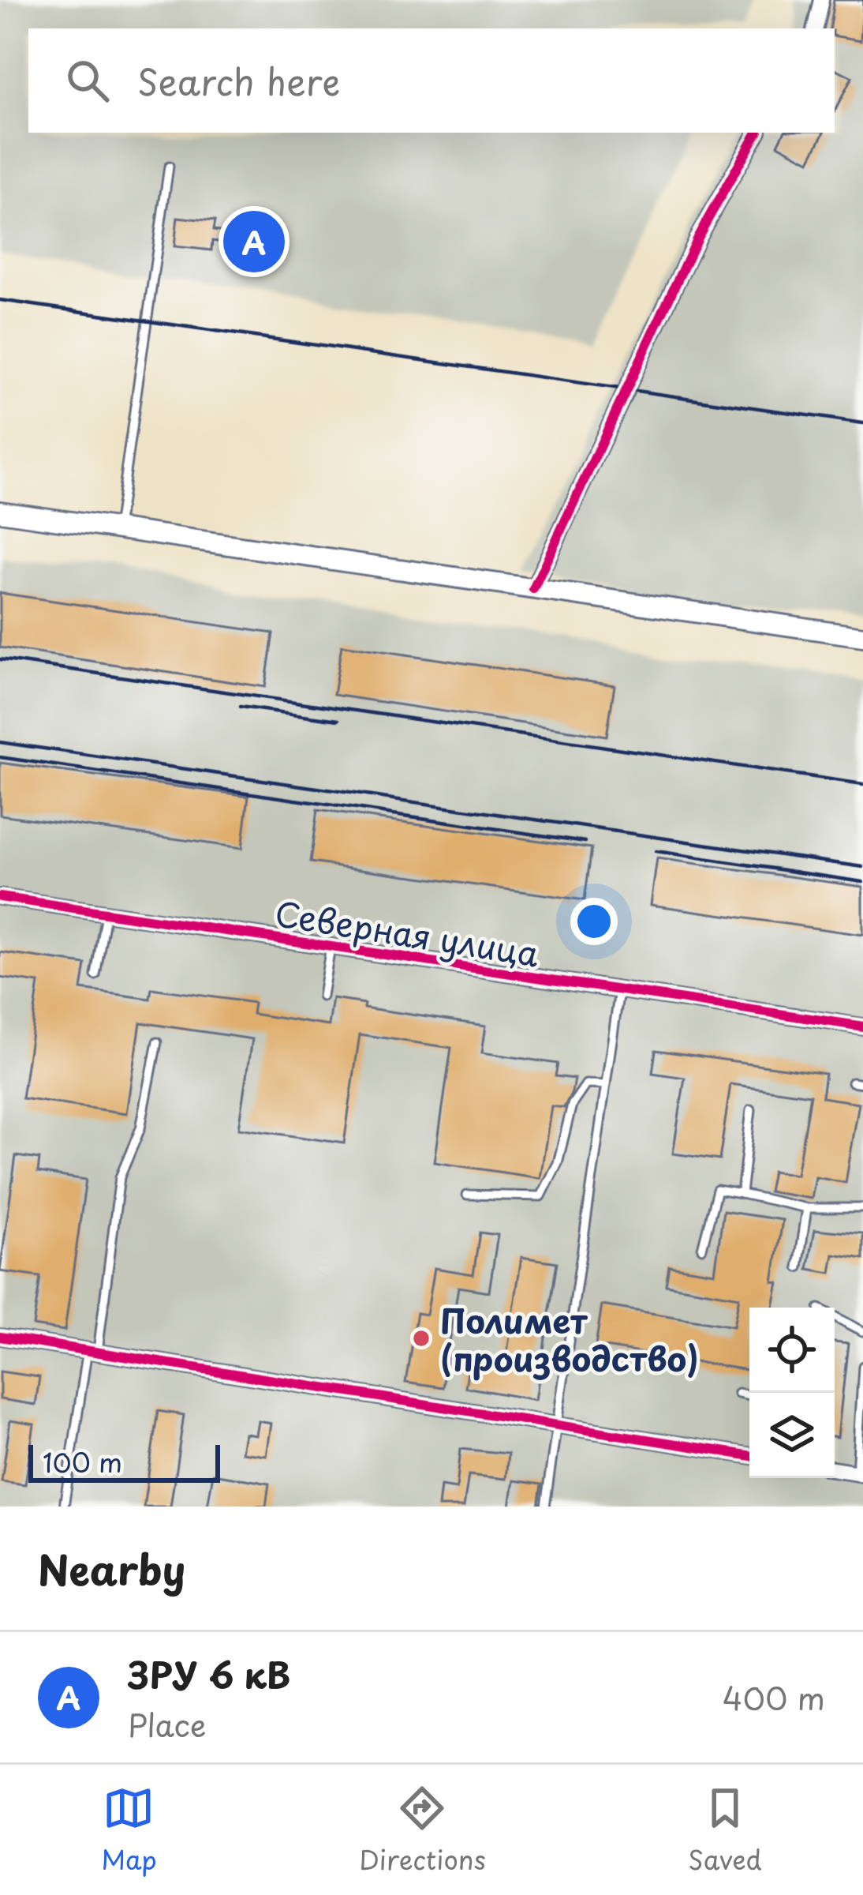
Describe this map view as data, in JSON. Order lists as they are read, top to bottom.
{
  "streets": {
    "street": ["Северная улица"]
  },
  "places": ["Полимет (производство)"],
  "scale_bar": "100 m",
  "page": {
    "search": "Search here",
    "pins": "A",
    "scale": "100 m",
    "heading": "Nearby",
    "list": [
      {
        "mark": "A",
        "name": "ЗРУ 6 кВ",
        "note": "Place",
        "value": "400 m"
      }
    ],
    "nav": ["Map", "Directions", "Saved"]
  }
}
